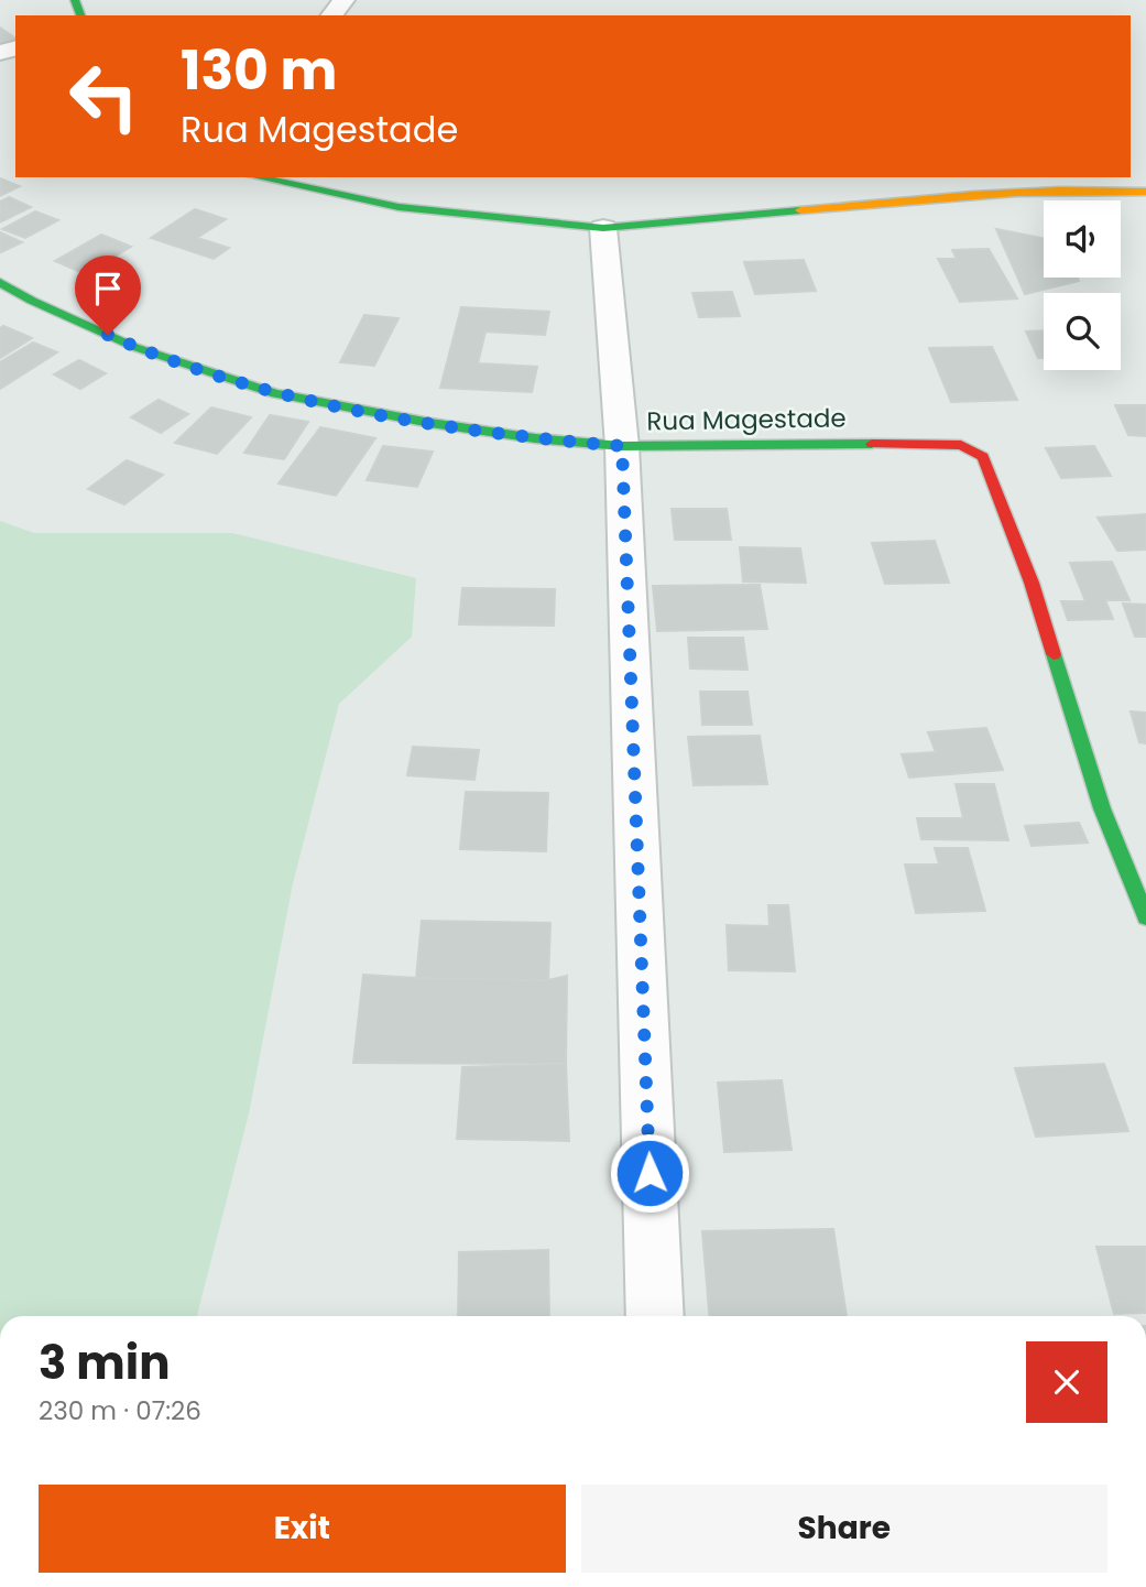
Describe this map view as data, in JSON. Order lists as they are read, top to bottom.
{
  "streets": {
    "street": ["Rua Magestade"]
  },
  "page": {
    "turn": ["130 m", "Rua Magestade"],
    "heading": ["3 min", "230 m · 07:26"],
    "buttons": ["Exit", "Share"]
  }
}
